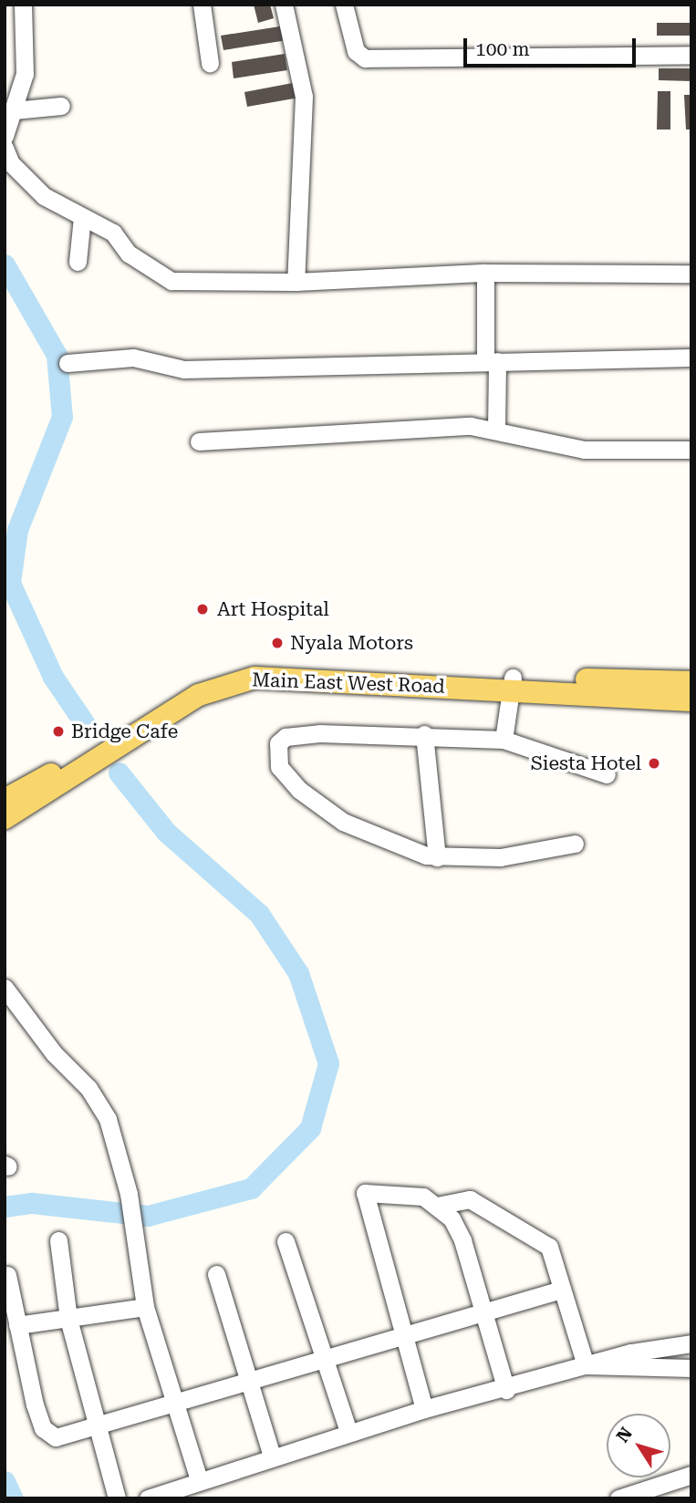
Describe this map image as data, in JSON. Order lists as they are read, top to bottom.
{
  "streets": {
    "main road": ["Main East West Road"]
  },
  "places": [
    "Art Hospital",
    "Nyala Motors",
    "Bridge Cafe",
    "Siesta Hotel"
  ],
  "scale_bar": "100 m",
  "north": "top left"
}
